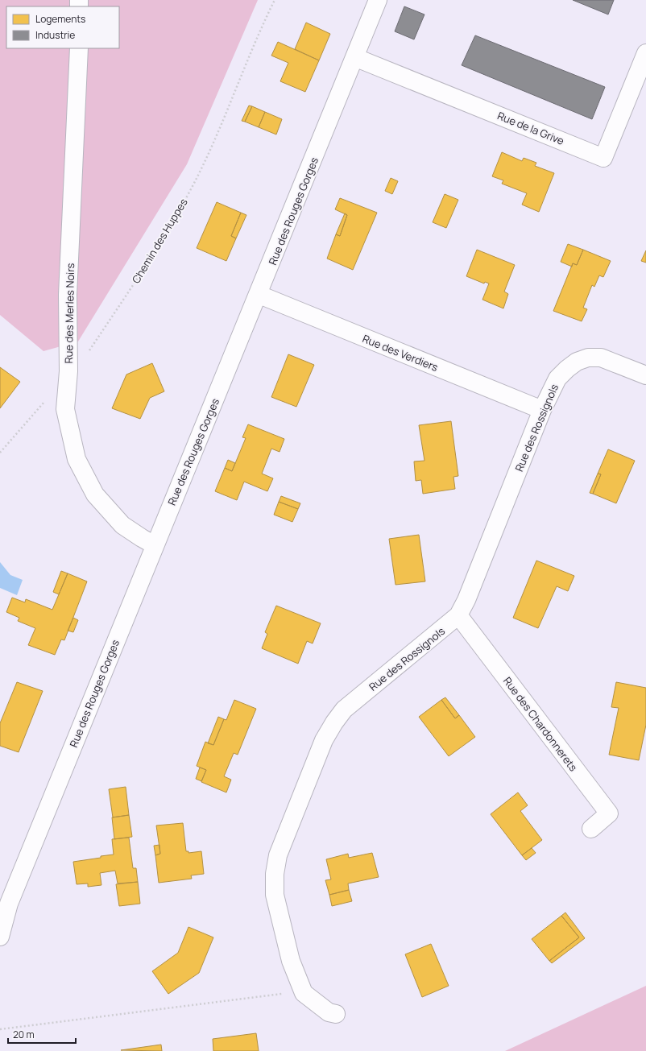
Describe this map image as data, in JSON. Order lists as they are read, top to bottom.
{
  "streets": {
    "street": [
      "Rue de la Grive",
      "Rue des Rouges Gorges",
      "Rue des Merles Noirs",
      "Rue des Verdiers",
      "Rue des Rossignols",
      "Rue des Chardonnerets"
    ],
    "path": ["Chemin des Huppes"]
  },
  "crossings": [
    ["Rue de la Grive", "Rue des Rouges Gorges"],
    ["Rue des Rouges Gorges", "Rue des Merles Noirs"],
    ["Rue des Rouges Gorges", "Rue des Verdiers"],
    ["Chemin des Huppes", "Rue des Merles Noirs"],
    ["Rue des Verdiers", "Rue des Rossignols"],
    ["Rue des Rossignols", "Rue des Chardonnerets"]
  ],
  "legend": ["Logements", "Industrie"],
  "scale_bar": "20 m"
}
